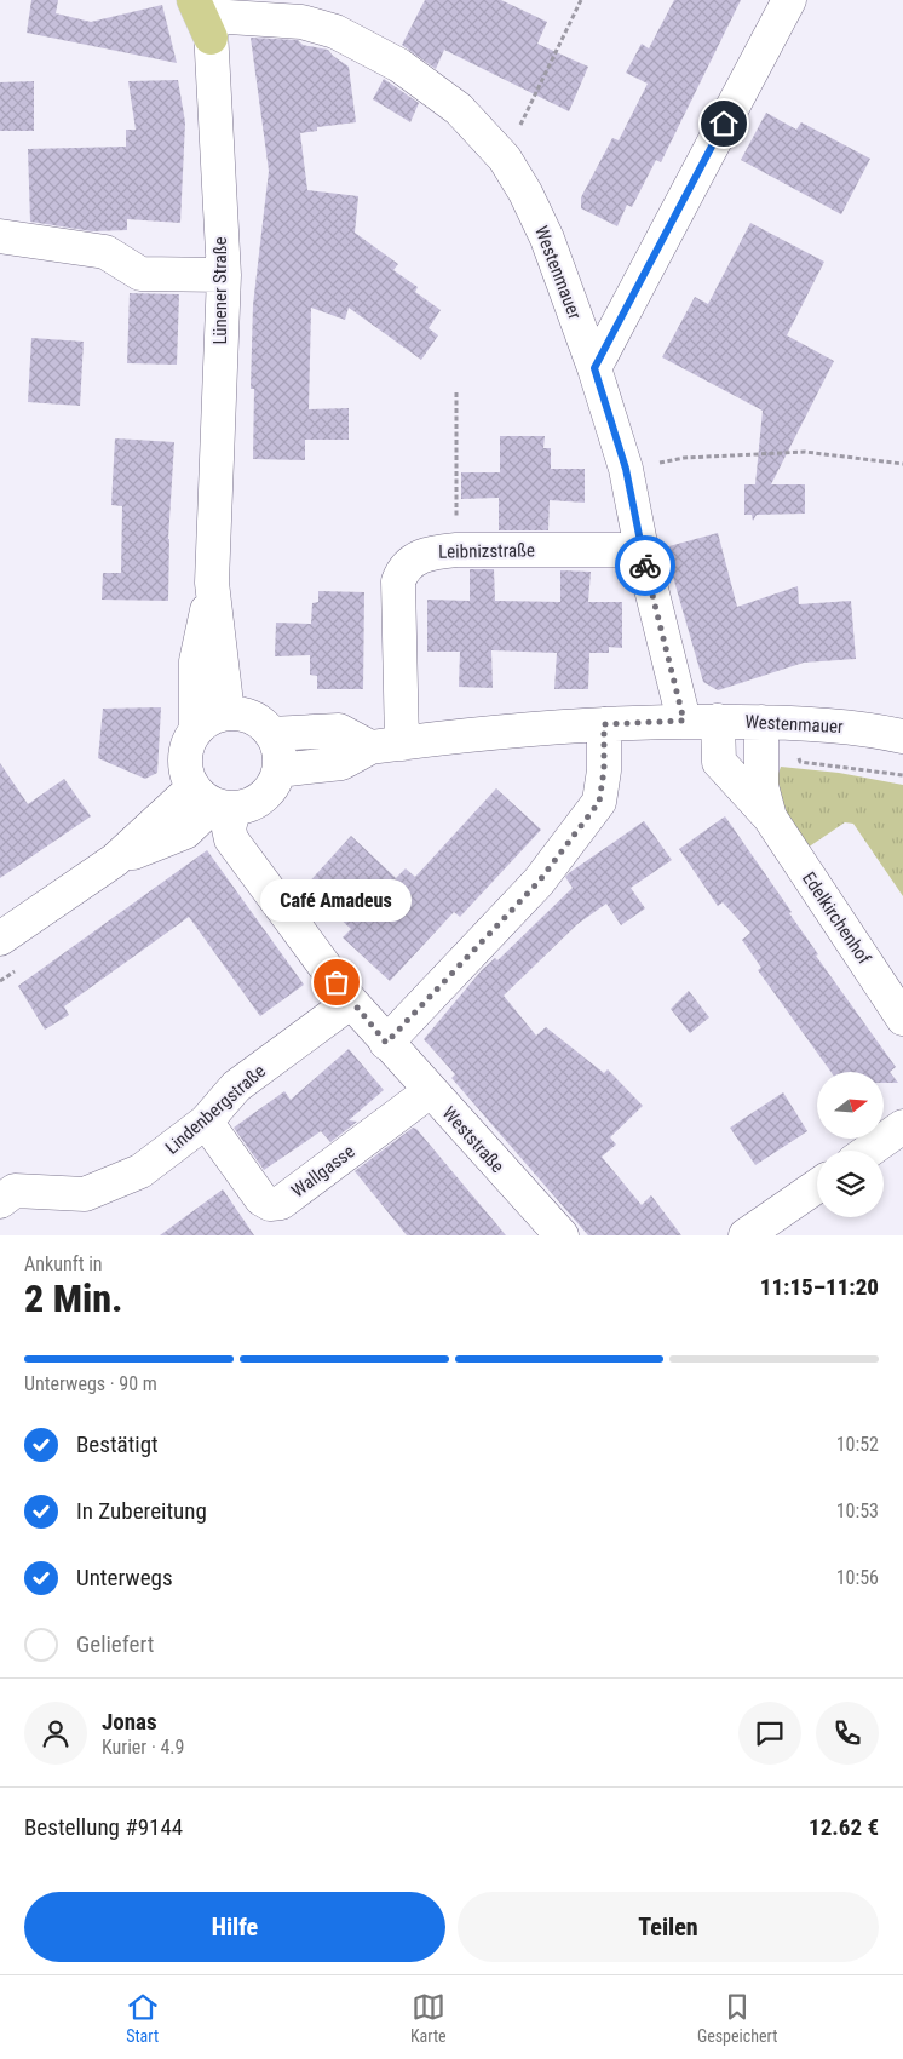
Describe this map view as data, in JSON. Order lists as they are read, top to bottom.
{
  "streets": {
    "street": [
      "Westenmauer",
      "Lünener Straße",
      "Leibnizstraße",
      "Edelkirchenhof",
      "Lindenbergstraße",
      "Weststraße",
      "Wallgasse"
    ]
  },
  "crossings": [
    ["Westenmauer", "Lünener Straße"],
    ["Westenmauer", "Leibnizstraße"],
    ["Westenmauer", "Edelkirchenhof"],
    ["Westenmauer", "Weststraße"],
    ["Lünener Straße", "Weststraße"],
    ["Lindenbergstraße", "Weststraße"],
    ["Lindenbergstraße", "Wallgasse"],
    ["Weststraße", "Wallgasse"]
  ],
  "places": ["Café Amadeus"],
  "north": "right",
  "page": {
    "bubble": "Café Amadeus",
    "heading": ["2 Min.", "Ankunft in", "11:15–11:20"],
    "panel": [
      "Jonas",
      "Kurier · 4.9",
      "Bestellung #9144",
      "12.62 €"
    ],
    "bar": "Unterwegs · 90 m",
    "list": [
      ["Bestätigt", "10:52"],
      ["In Zubereitung", "10:53"],
      ["Unterwegs", "10:56"],
      "Geliefert"
    ],
    "buttons": ["Hilfe", "Teilen"],
    "tabs": ["Start", "Karte", "Gespeichert"]
  }
}
